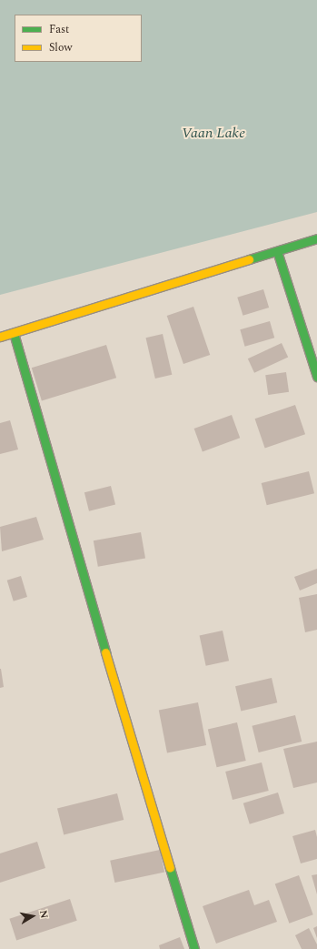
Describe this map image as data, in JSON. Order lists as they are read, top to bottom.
{
  "water": ["Vaan Lake"],
  "legend": ["Fast", "Slow"],
  "north": "right"
}
